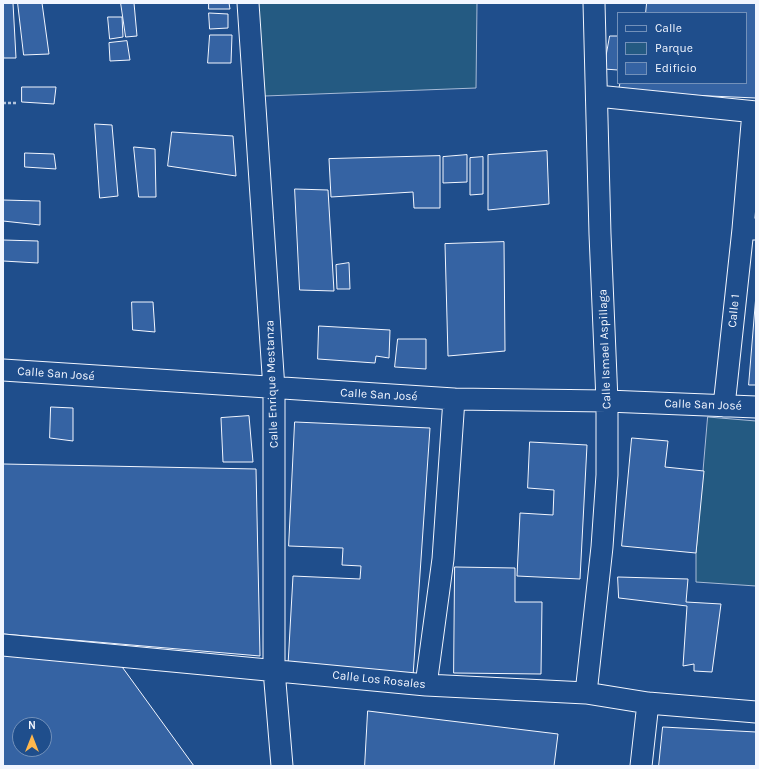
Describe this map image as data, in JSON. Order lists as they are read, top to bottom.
{
  "streets": {
    "street": [
      "Calle 1",
      "Calle Ismael Aspillaga",
      "Calle San José",
      "Calle Enrique Mestanza",
      "Calle Los Rosales"
    ]
  },
  "crossings": [
    ["Calle 1", "Calle San José"],
    ["Calle Ismael Aspillaga", "Calle San José"],
    ["Calle Ismael Aspillaga", "Calle Los Rosales"],
    ["Calle San José", "Calle Enrique Mestanza"],
    ["Calle Enrique Mestanza", "Calle Los Rosales"]
  ],
  "legend": ["Calle", "Parque", "Edificio"],
  "north": "top"
}
